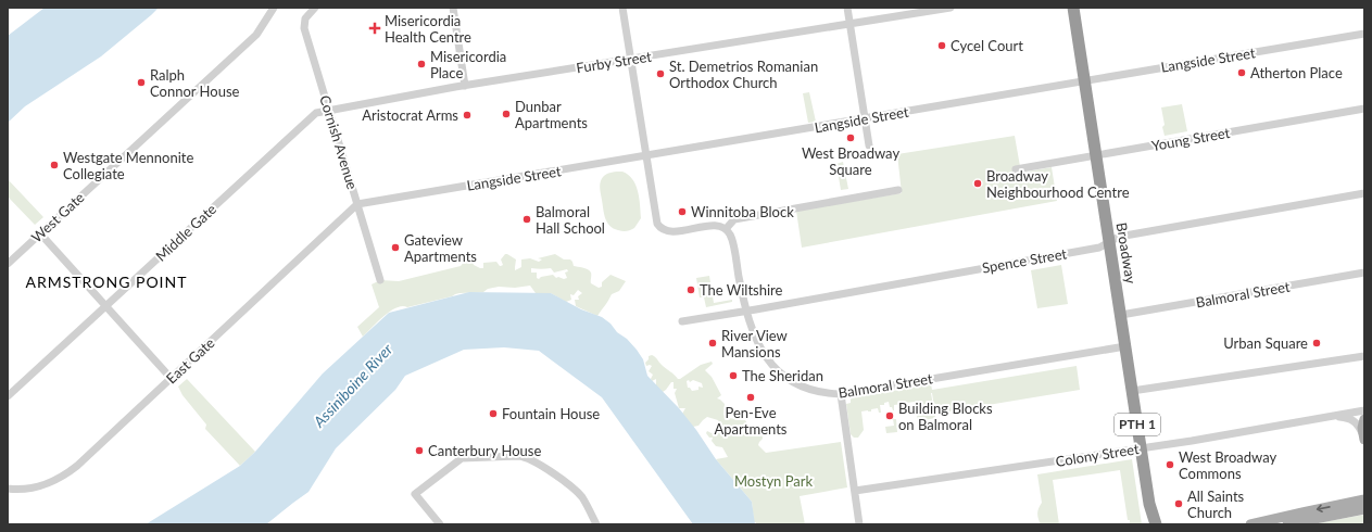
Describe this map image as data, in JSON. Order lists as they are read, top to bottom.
{
  "streets": {
    "highway": ["Broadway", "PTH 1"],
    "street": [
      "Langside Street",
      "Furby Street",
      "Young Street",
      "Cornish Avenue",
      "West Gate",
      "Middle Gate",
      "Spence Street",
      "Balmoral Street",
      "East Gate",
      "Colony Street"
    ]
  },
  "crossings": [
    ["Langside Street", "Cornish Avenue"],
    ["Langside Street", "Broadway"],
    ["Langside Street", "East Gate"],
    ["Furby Street", "Cornish Avenue"],
    ["Furby Street", "Middle Gate"],
    ["Young Street", "Broadway"],
    ["Cornish Avenue", "Middle Gate"],
    ["Cornish Avenue", "East Gate"],
    ["Broadway", "Spence Street"],
    ["Broadway", "Balmoral Street"],
    ["Broadway", "Colony Street"],
    ["Spence Street", "Balmoral Street"]
  ],
  "districts": ["ARMSTRONG POINT"],
  "water": ["Assiniboine River"],
  "parks": ["Mostyn Park"],
  "places": {
    "health": ["Misericordia Health Centre"],
    "other": [
      "Cycel Court",
      "Misericordia Place",
      "Atherton Place",
      "St. Demetrios Romanian Orthodox Church",
      "Ralph Connor House",
      "Dunbar Apartments",
      "Aristocrat Arms",
      "West Broadway Square",
      "Westgate Mennonite Collegiate",
      "Broadway Neighbourhood Centre",
      "Winnitoba Block",
      "Balmoral Hall School",
      "Gateview Apartments",
      "The Wiltshire",
      "River View Mansions",
      "Urban Square",
      "The Sheridan",
      "Pen-Eve Apartments",
      "Fountain House",
      "Building Blocks on Balmoral",
      "Canterbury House",
      "West Broadway Commons",
      "All Saints Church"
    ]
  }
}
